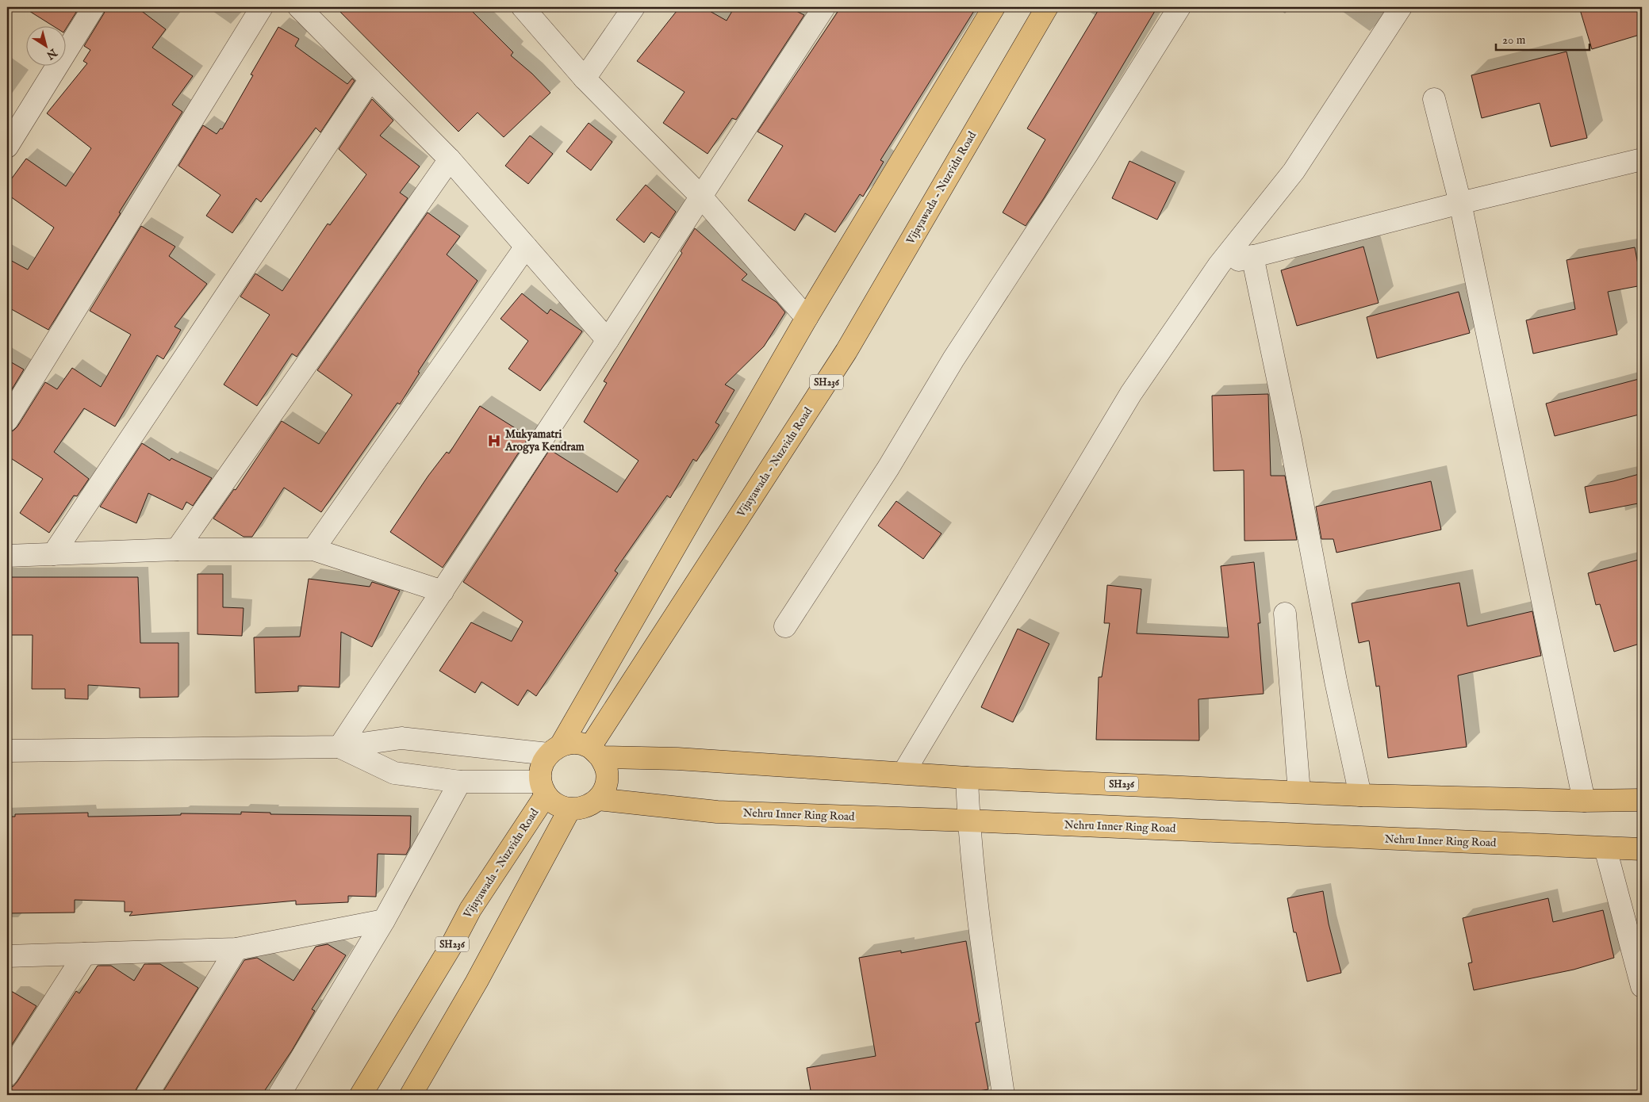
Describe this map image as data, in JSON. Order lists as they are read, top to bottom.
{
  "streets": {
    "main road": ["Vijayawada - Nuzvidu Road", "SH236", "Nehru Inner Ring Road"]
  },
  "crossings": [
    ["Vijayawada - Nuzvidu Road", "SH236"],
    ["Vijayawada - Nuzvidu Road", "Nehru Inner Ring Road"],
    ["SH236", "Nehru Inner Ring Road"]
  ],
  "places": {
    "hospital": ["Mukyamatri Arogya Kendram"]
  },
  "scale_bar": "20 m",
  "north": "bottom right"
}
